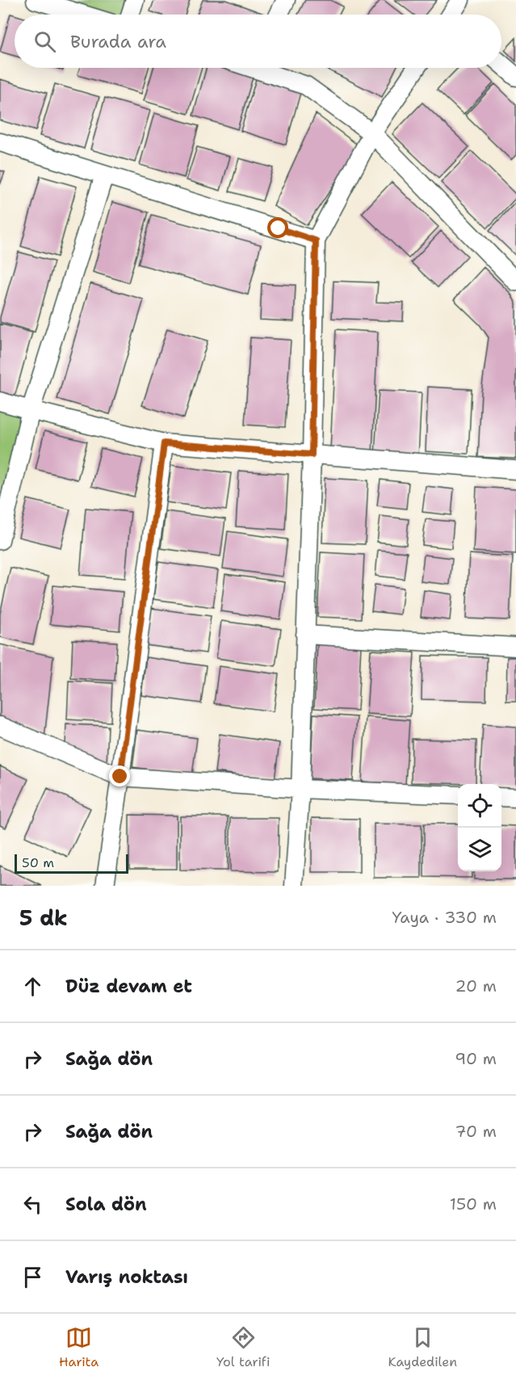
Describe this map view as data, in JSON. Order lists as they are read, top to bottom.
{
  "scale_bar": "50 m",
  "page": {
    "search": "Burada ara",
    "scale": "50 m",
    "heading": ["5 dk", "Yaya · 330 m"],
    "list": [
      ["Düz devam et", "20 m"],
      ["Sağa dön", "90 m"],
      ["Sağa dön", "70 m"],
      ["Sola dön", "150 m"],
      "Varış noktası"
    ],
    "nav": ["Harita", "Yol tarifi", "Kaydedilen"]
  }
}
